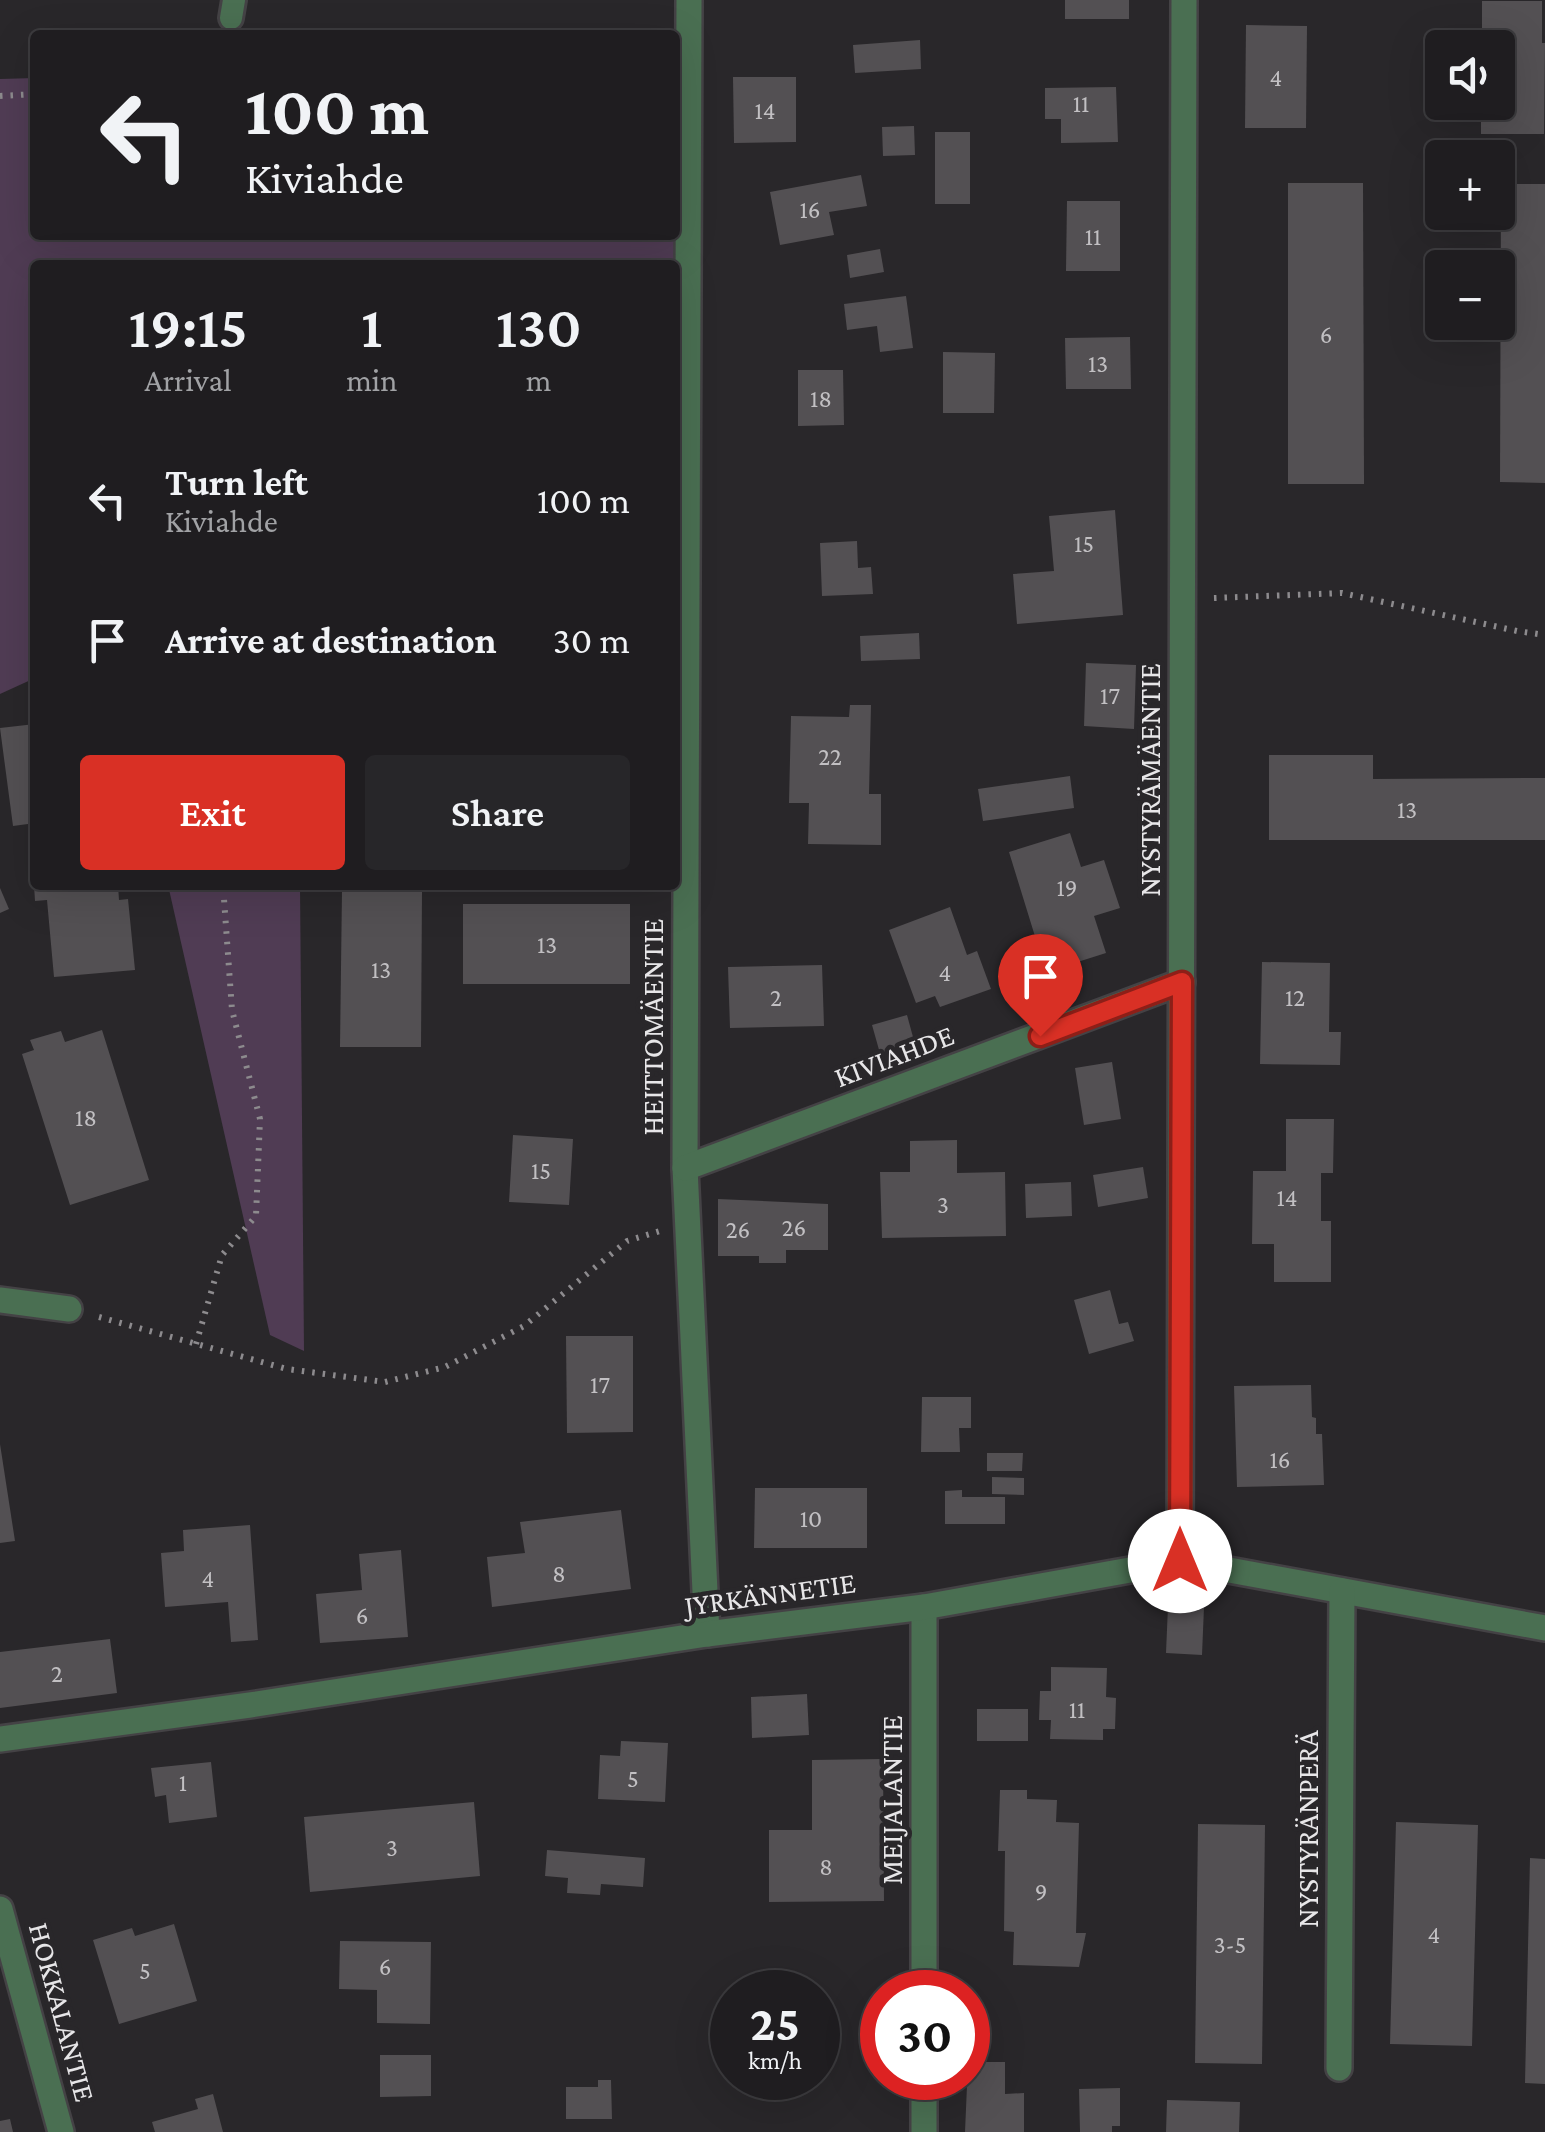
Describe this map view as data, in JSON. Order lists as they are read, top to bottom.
{
  "streets": {
    "street": [
      "NYSTYRÄMÄENTIE",
      "HEITTOMÄENTIE",
      "KIVIAHDE",
      "JYRKÄNNETIE",
      "MEIJALANTIE",
      "NYSTYRÄNPERÄ",
      "HOKKALANTIE"
    ]
  },
  "crossings": [
    ["NYSTYRÄMÄENTIE", "KIVIAHDE"],
    ["NYSTYRÄMÄENTIE", "JYRKÄNNETIE"],
    ["HEITTOMÄENTIE", "KIVIAHDE"],
    ["HEITTOMÄENTIE", "JYRKÄNNETIE"],
    ["JYRKÄNNETIE", "MEIJALANTIE"],
    ["JYRKÄNNETIE", "NYSTYRÄNPERÄ"]
  ],
  "house_numbers": [
    "4",
    "11",
    "14",
    "16",
    "11",
    "6",
    "13",
    "18",
    "15",
    "17",
    "22",
    "13",
    "19",
    "13",
    "13",
    "4",
    "2",
    "12",
    "18",
    "15",
    "14",
    "3",
    "26",
    "26",
    "17",
    "16",
    "10",
    "8",
    "4",
    "6",
    "2",
    "11",
    "5",
    "1",
    "3",
    "8",
    "9",
    "4",
    "3-5",
    "6",
    "5"
  ],
  "page": {
    "map_buttons": ["+", "−"],
    "turn": ["100 m", "Kiviahde"],
    "eta": [
      "19:15",
      "Arrival",
      "1",
      "min",
      "130",
      "m"
    ],
    "list": [
      {
        "name": "Turn left",
        "note": "Kiviahde",
        "value": "100 m"
      },
      {
        "name": "Arrive at destination",
        "value": "30 m"
      }
    ],
    "buttons": ["Exit", "Share"],
    "speed": "25 km/h",
    "limit": "30"
  }
}
